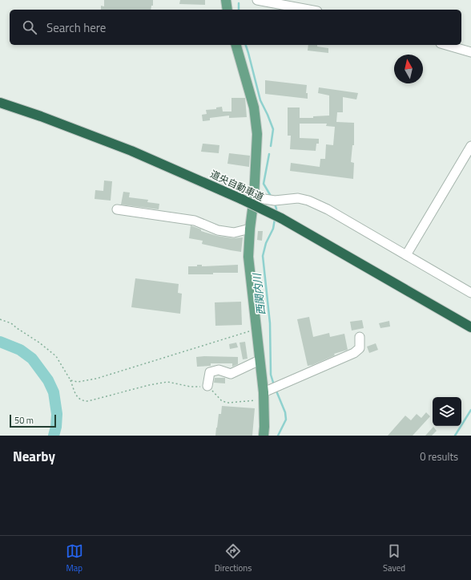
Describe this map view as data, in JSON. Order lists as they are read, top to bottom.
{
  "streets": {
    "highway": ["道央自動車道"]
  },
  "water": ["西関内川"],
  "scale_bar": "50 m",
  "north": "top",
  "page": {
    "search": "Search here",
    "scale": "50 m",
    "heading": ["Nearby", "0 results"],
    "nav": ["Map", "Directions", "Saved"]
  }
}
